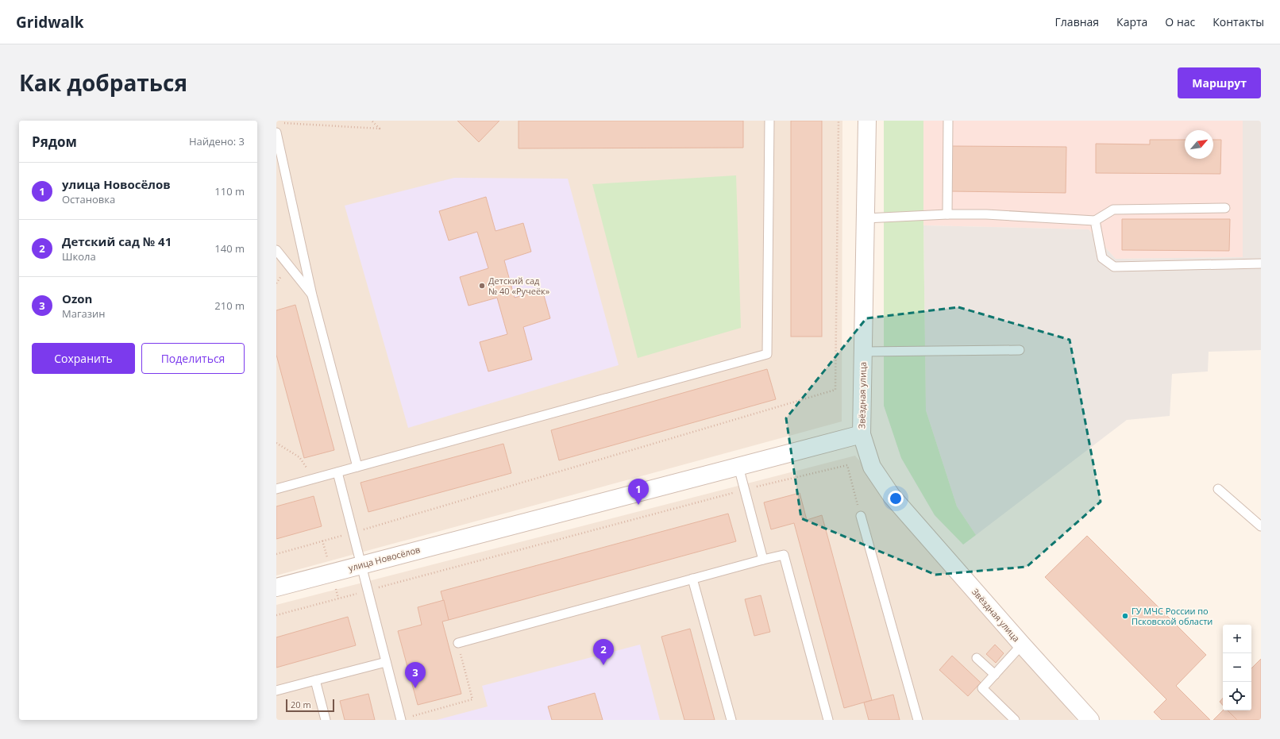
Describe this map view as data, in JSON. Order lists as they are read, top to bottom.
{
  "streets": {
    "street": ["Звёздная улица", "улица Новосёлов"]
  },
  "crossings": [
    ["Звёздная улица", "улица Новосёлов"]
  ],
  "places": ["Детский сад № 40 «Ручеёк»", "ГУ МЧС России по Псковской области"],
  "scale_bar": "20 m",
  "north": "top right",
  "page": {
    "header": "Gridwalk",
    "nav": [
      "Главная",
      "Карта",
      "О нас",
      "Контакты"
    ],
    "title": "Как добраться",
    "buttons": [
      "Маршрут",
      ["Сохранить", "Поделиться"]
    ],
    "heading": ["Рядом", "Найдено: 3"],
    "list": [
      {
        "mark": "1",
        "name": "улица Новосёлов",
        "note": "Остановка",
        "value": "110 m"
      },
      {
        "mark": "2",
        "name": "Детский сад № 41",
        "note": "Школа",
        "value": "140 m"
      },
      {
        "mark": "3",
        "name": "Ozon",
        "note": "Магазин",
        "value": "210 m"
      }
    ],
    "pins": ["1", "2", "3"],
    "map_buttons": ["+", "−"],
    "scale": "20 m"
  }
}
